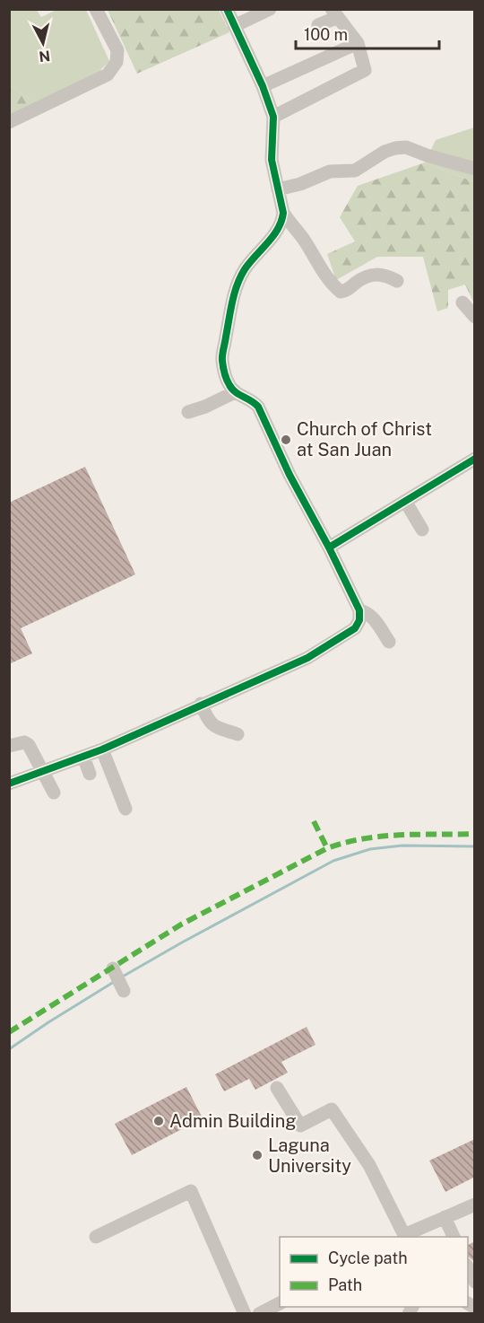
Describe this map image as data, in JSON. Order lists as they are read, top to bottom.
{
  "places": ["Church of Christ at San Juan", "Admin Building", "Laguna University"],
  "legend": ["Cycle path", "Path"],
  "scale_bar": "100 m",
  "north": "bottom"
}
